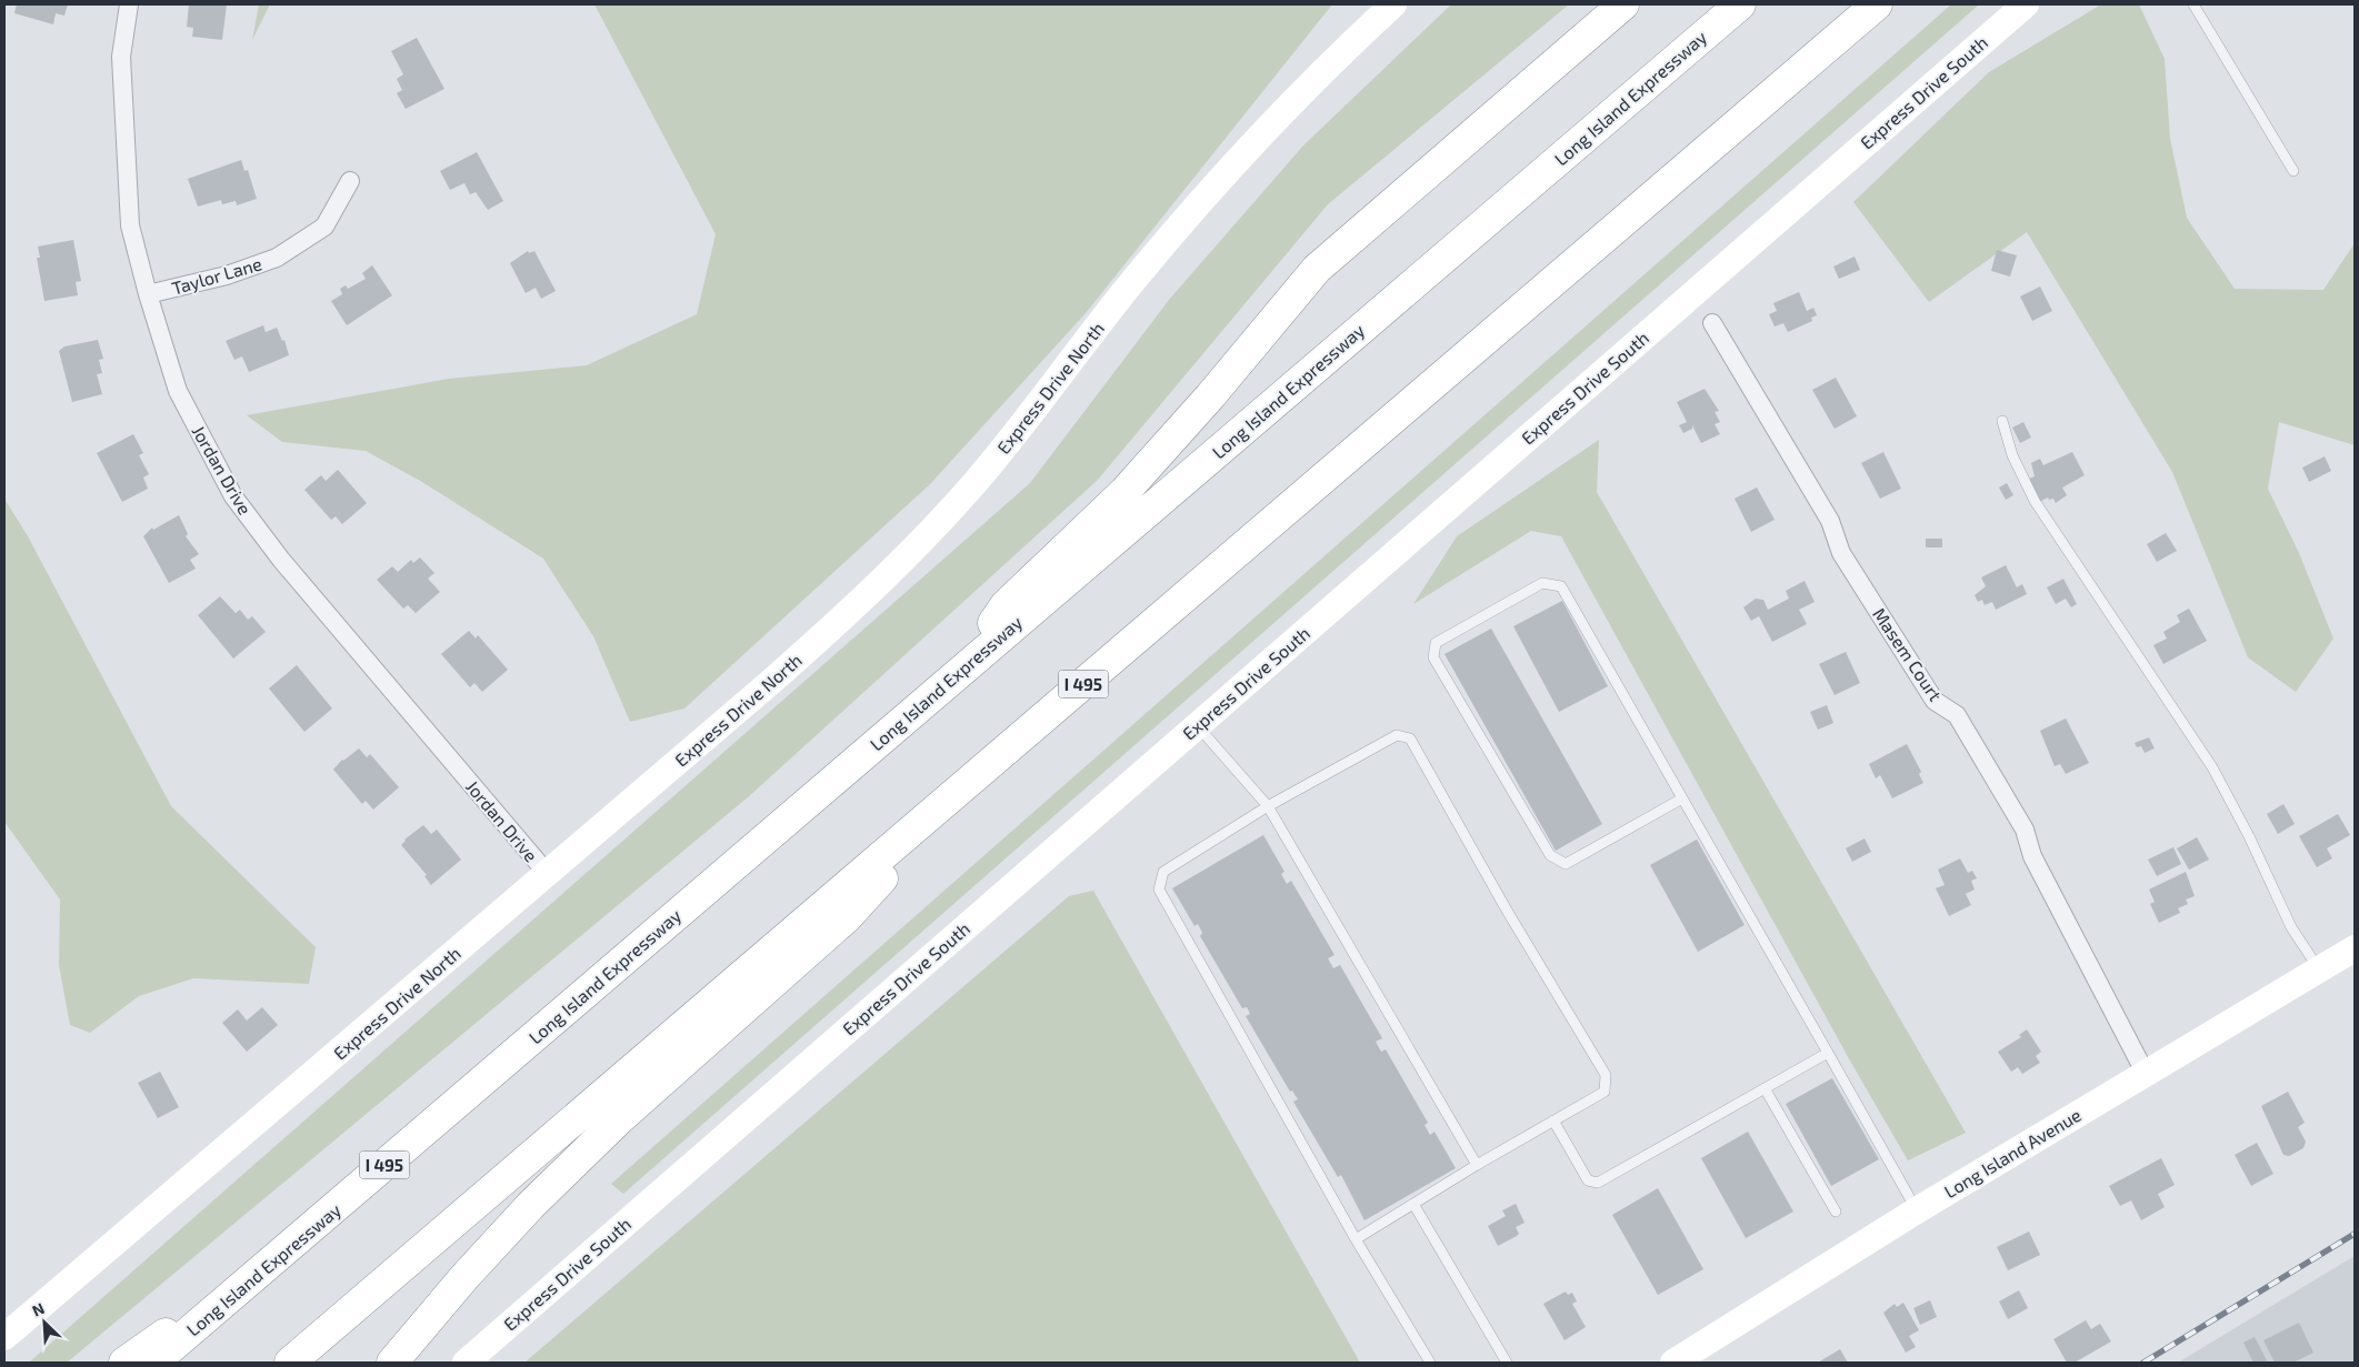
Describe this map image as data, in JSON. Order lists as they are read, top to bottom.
{
  "streets": {
    "highway": ["Long Island Expressway", "I 495"],
    "main road": ["Express Drive South", "Express Drive North", "Long Island Avenue"],
    "street": ["Taylor Lane", "Jordan Drive", "Masem Court"]
  },
  "crossings": [
    ["Taylor Lane", "Jordan Drive"],
    ["Express Drive North", "Jordan Drive"],
    ["Masem Court", "Long Island Avenue"]
  ],
  "north": "top left"
}
